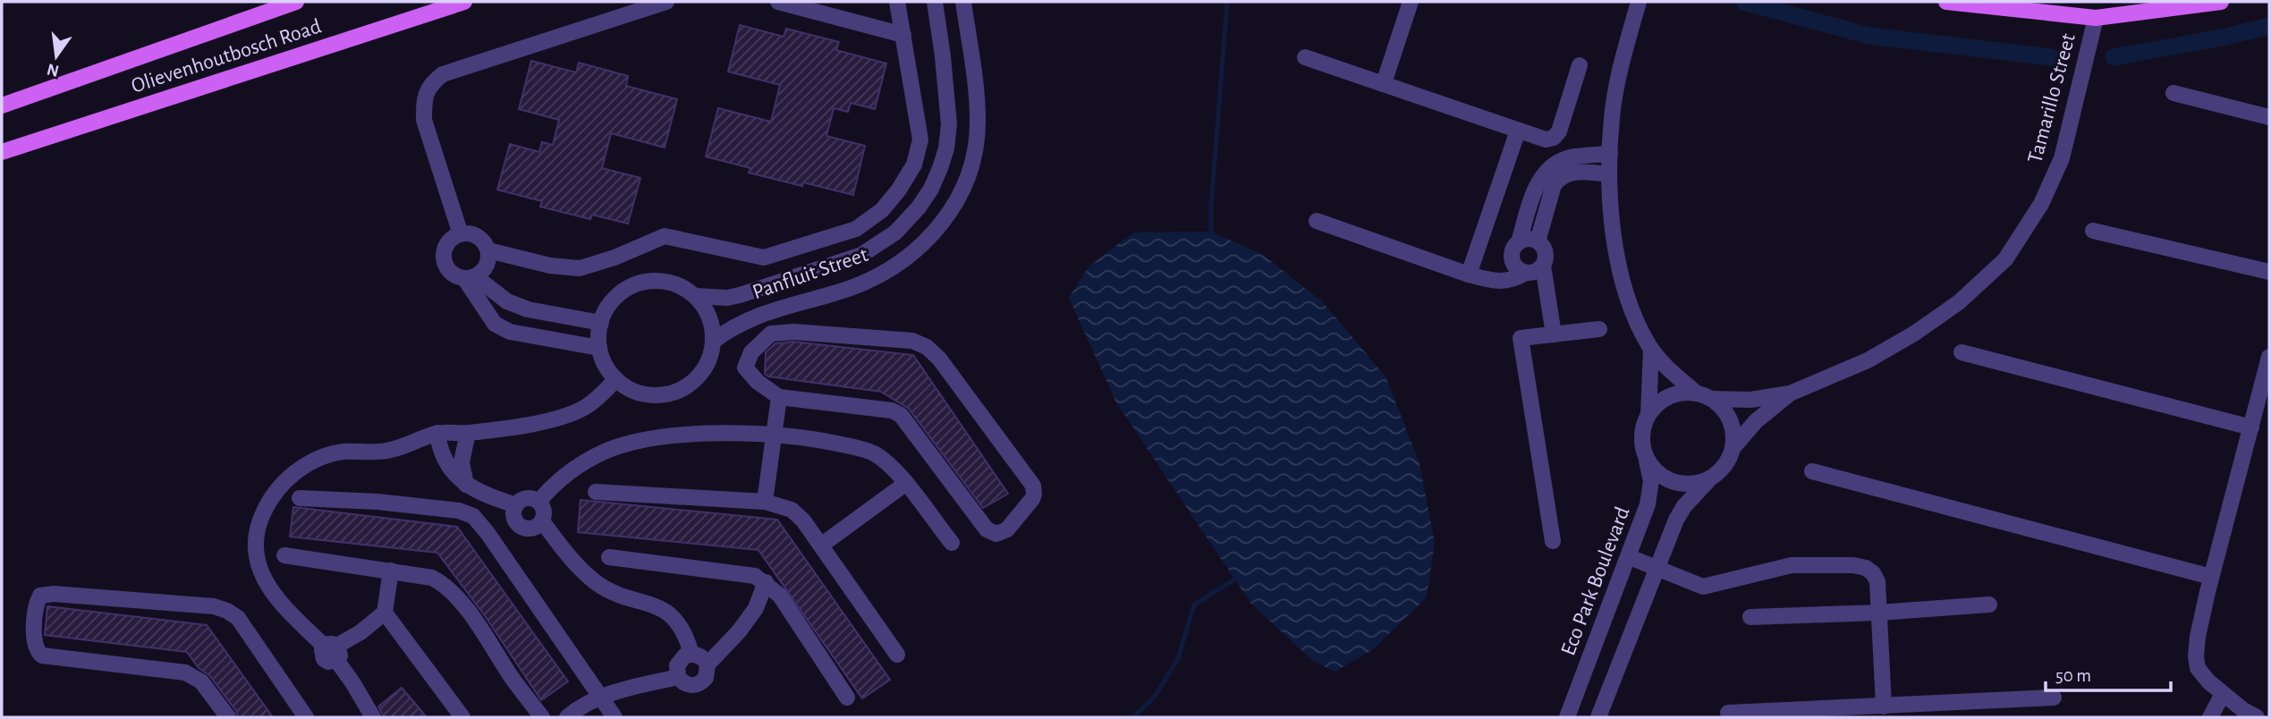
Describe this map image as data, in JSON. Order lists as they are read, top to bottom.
{
  "streets": {
    "main road": ["Olievenhoutbosch Road"],
    "street": ["Tamarillo Street", "Panfluit Street", "Eco Park Boulevard"]
  },
  "crossings": [
    ["Tamarillo Street", "Eco Park Boulevard"]
  ],
  "scale_bar": "50 m",
  "north": "bottom"
}
